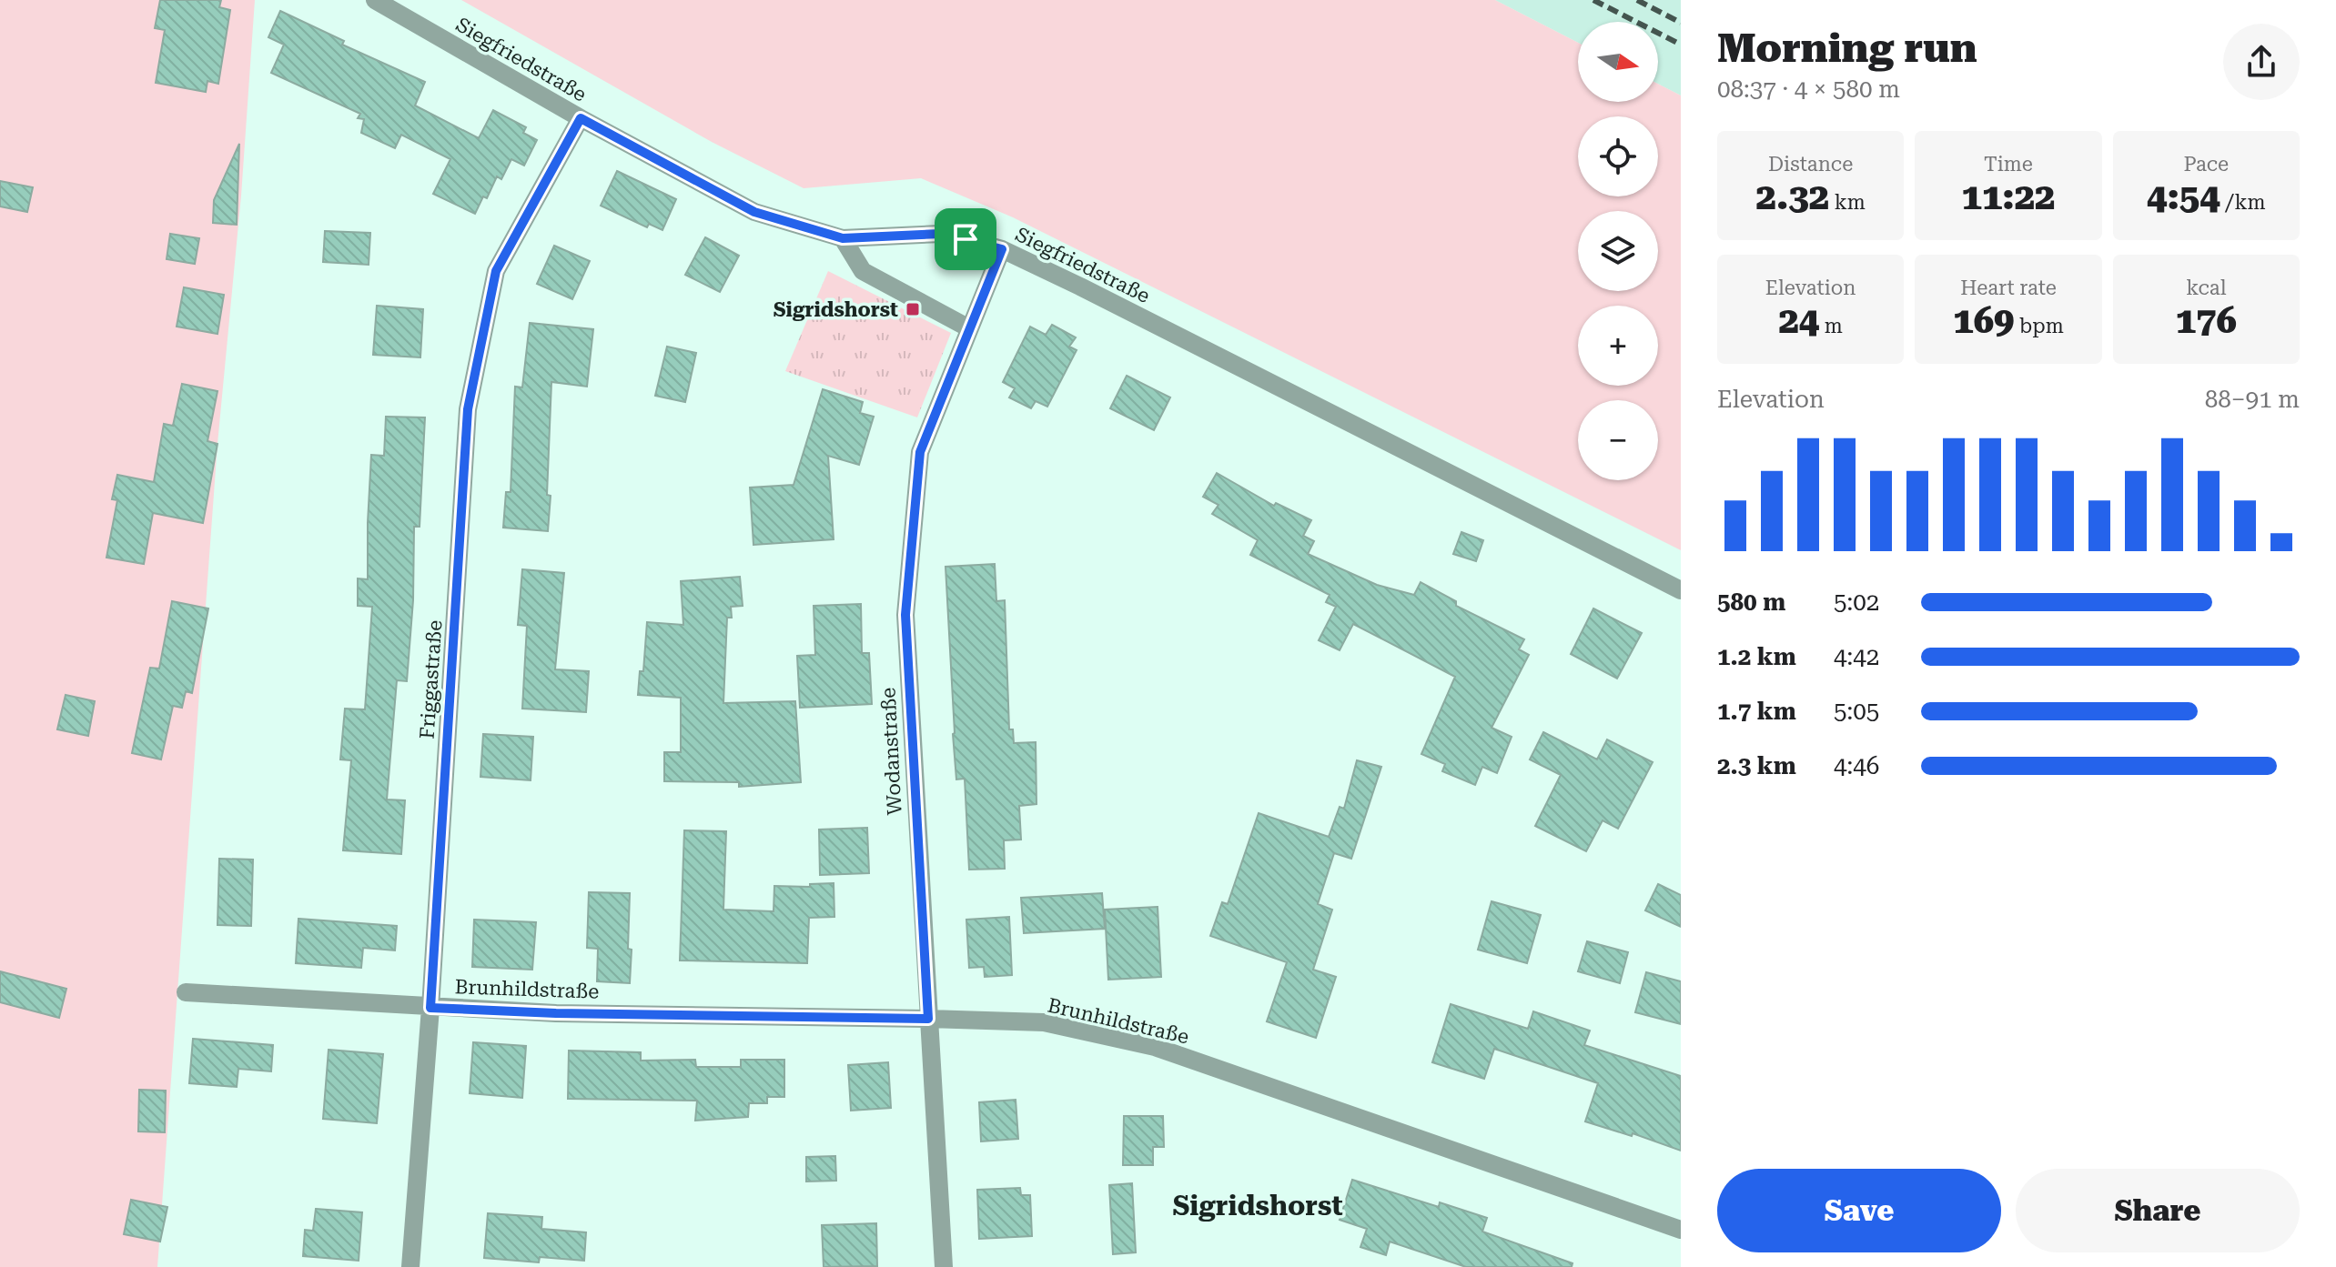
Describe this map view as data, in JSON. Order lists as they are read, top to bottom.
{
  "streets": {
    "street": [
      "Siegfriedstraße",
      "Friggastraße",
      "Wodanstraße",
      "Brunhildstraße"
    ]
  },
  "crossings": [
    ["Siegfriedstraße", "Friggastraße"],
    ["Siegfriedstraße", "Wodanstraße"],
    ["Friggastraße", "Brunhildstraße"],
    ["Wodanstraße", "Brunhildstraße"]
  ],
  "districts": ["Sigridshorst"],
  "places": {
    "transit": ["Sigridshorst"]
  },
  "north": "right",
  "page": {
    "heading": ["Morning run", "08:37 · 4 × 580 m"],
    "map_buttons": ["+", "−"],
    "stats": [
      ["Distance", "2.32 km"],
      ["Time", "11:22"],
      ["Pace", "4:54 /km"],
      ["Elevation", "24 m"],
      ["Heart rate", "169 bpm"],
      ["kcal", "176"]
    ],
    "chart": ["Elevation", "88–91 m"],
    "list": [
      {
        "name": "580 m",
        "note": "5:02"
      },
      {
        "name": "1.2 km",
        "note": "4:42"
      },
      {
        "name": "1.7 km",
        "note": "5:05"
      },
      {
        "name": "2.3 km",
        "note": "4:46"
      }
    ],
    "buttons": ["Save", "Share"]
  }
}
